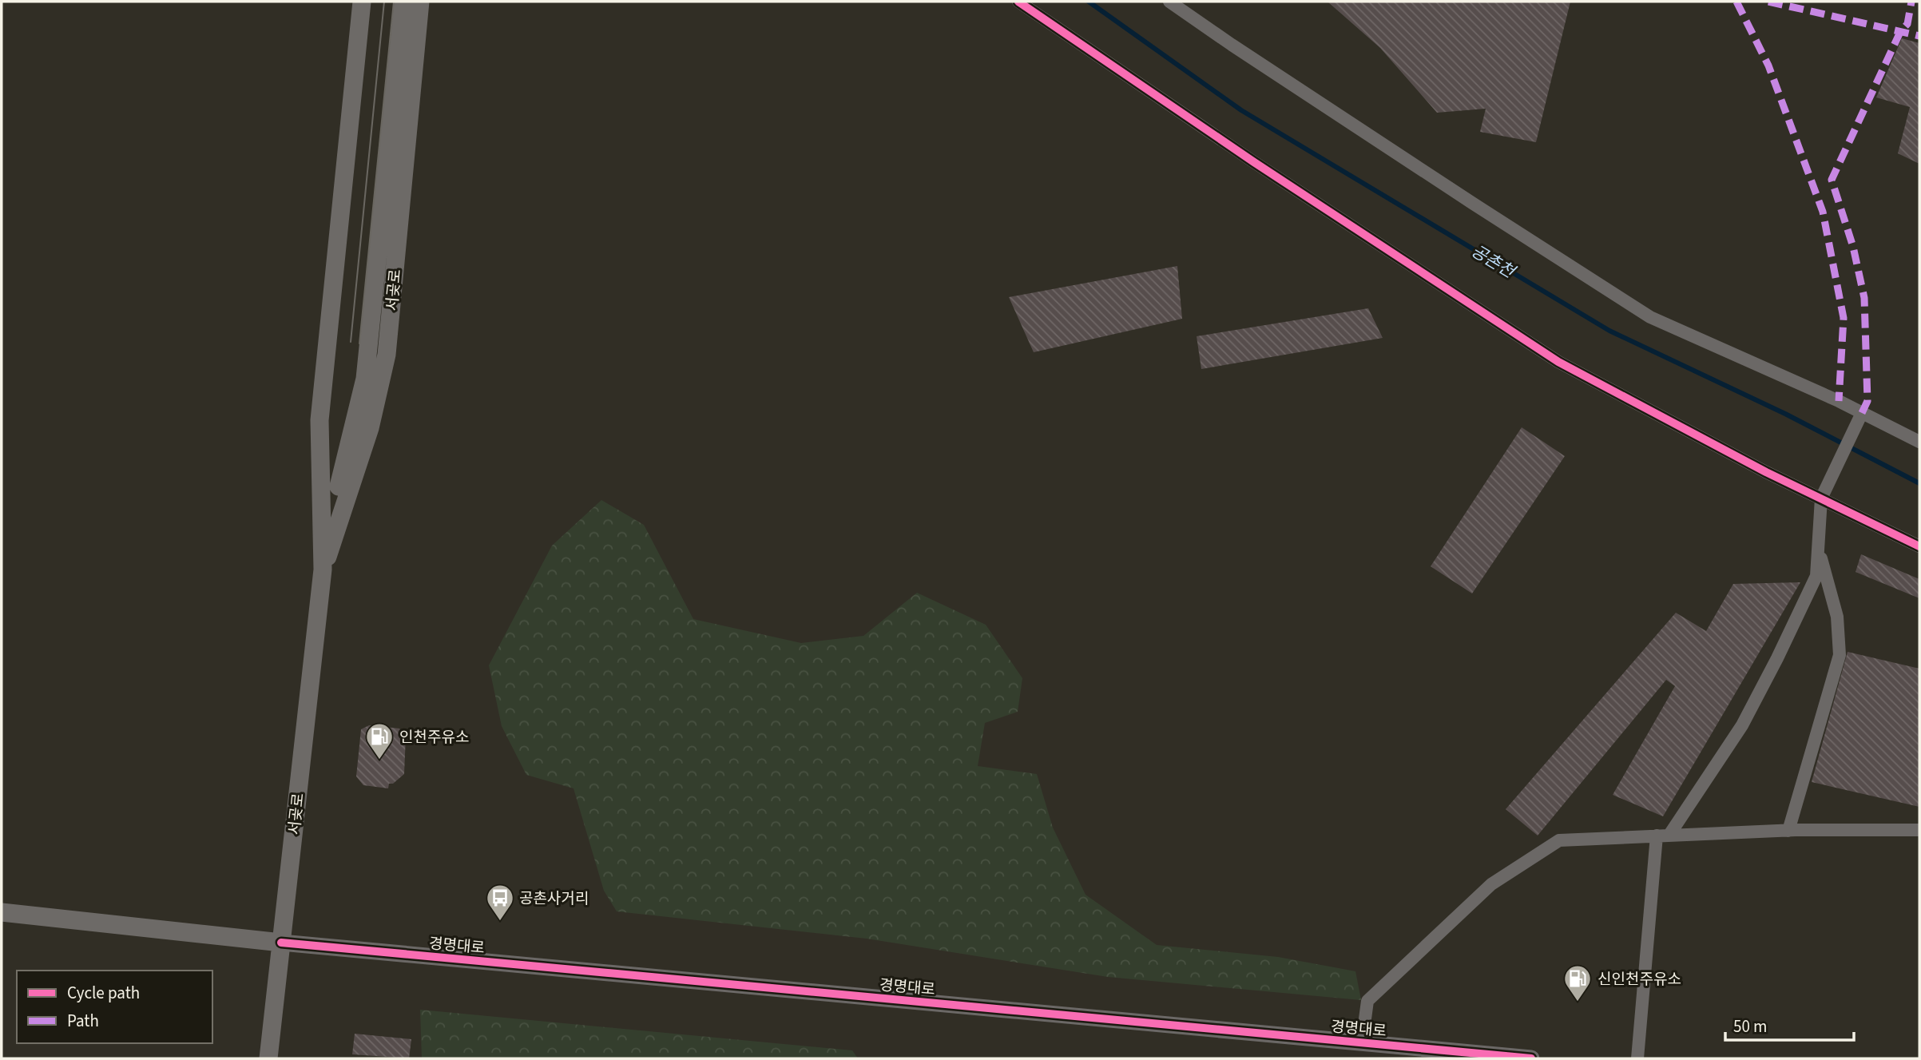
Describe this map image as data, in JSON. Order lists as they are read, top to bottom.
{
  "streets": {
    "main road": ["서곶로", "경명대로"]
  },
  "crossings": [
    ["서곶로", "경명대로"]
  ],
  "water": ["공촌천"],
  "places": {
    "fuel station": ["인천주유소", "신인천주유소"],
    "bus stop": ["공촌사거리"]
  },
  "legend": ["Cycle path", "Path"],
  "scale_bar": "50 m"
}
